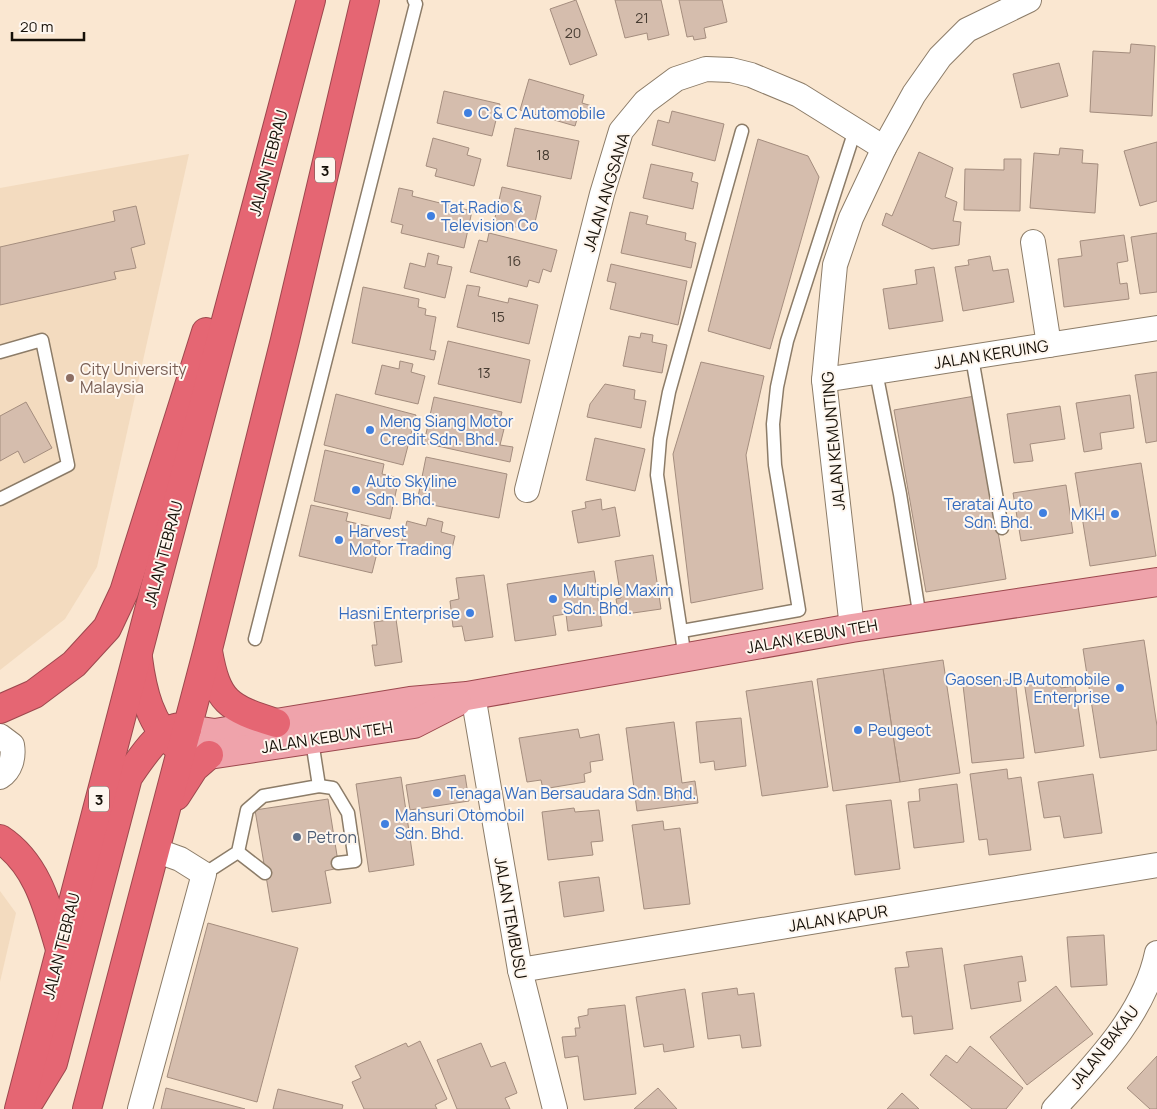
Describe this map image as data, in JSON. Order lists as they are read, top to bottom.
{
  "streets": {
    "highway": ["JALAN TEBRAU", "3"],
    "main road": ["JALAN KEBUN TEH"],
    "street": [
      "JALAN ANGSANA",
      "JALAN KERUING",
      "JALAN KEMUNTING",
      "JALAN TEMBUSU",
      "JALAN KAPUR",
      "JALAN BAKAU"
    ]
  },
  "crossings": [
    ["3", "JALAN KEBUN TEH"],
    ["JALAN ANGSANA", "JALAN KEMUNTING"],
    ["JALAN KERUING", "JALAN KEMUNTING"],
    ["JALAN KEMUNTING", "JALAN KEBUN TEH"],
    ["JALAN KEBUN TEH", "JALAN TEMBUSU"],
    ["JALAN TEMBUSU", "JALAN KAPUR"]
  ],
  "places": [
    "C & C Automobile",
    "Tat Radio & Television Co",
    "City University Malaysia",
    "Meng Siang Motor Credit Sdn. Bhd.",
    "Auto Skyline Sdn. Bhd.",
    "Teratai Auto Sdn. Bhd.",
    "MKH",
    "Harvest Motor Trading",
    "Multiple Maxim Sdn. Bhd.",
    "Hasni Enterprise",
    "Gaosen JB Automobile Enterprise",
    "Peugeot",
    "Tenaga Wan Bersaudara Sdn. Bhd.",
    "Mahsuri Otomobil Sdn. Bhd.",
    "Petron"
  ],
  "house_numbers": [
    "21",
    "20",
    "18",
    "16",
    "15",
    "13"
  ],
  "scale_bar": "20 m"
}
